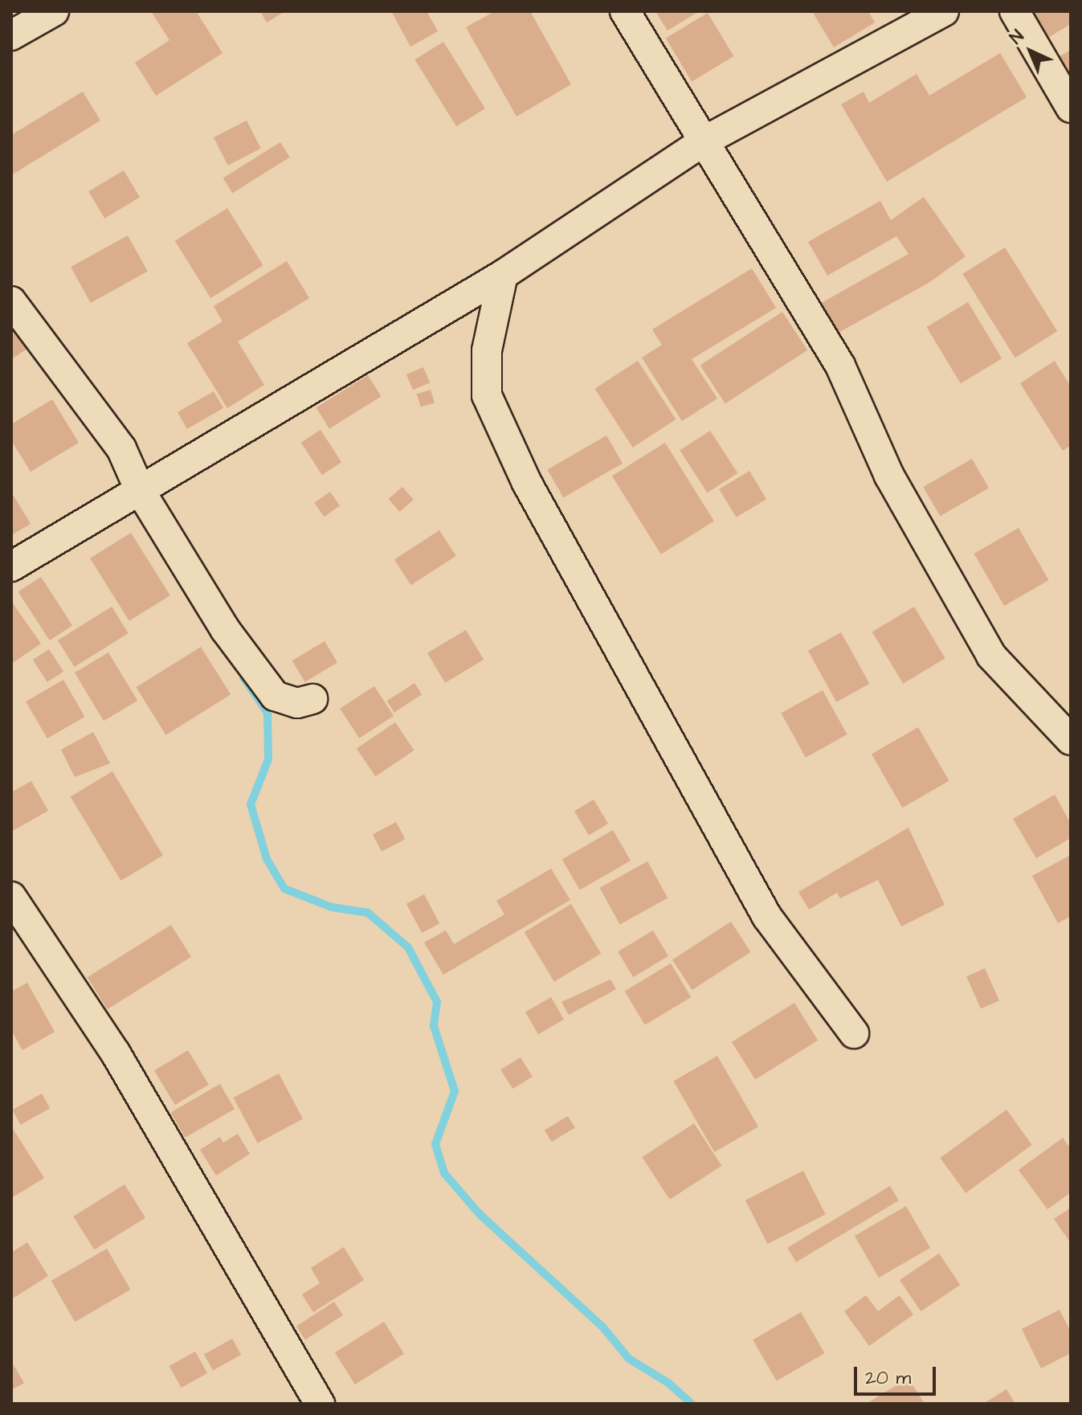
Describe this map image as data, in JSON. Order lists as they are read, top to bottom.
{
  "scale_bar": "20 m",
  "north": "top left"
}
